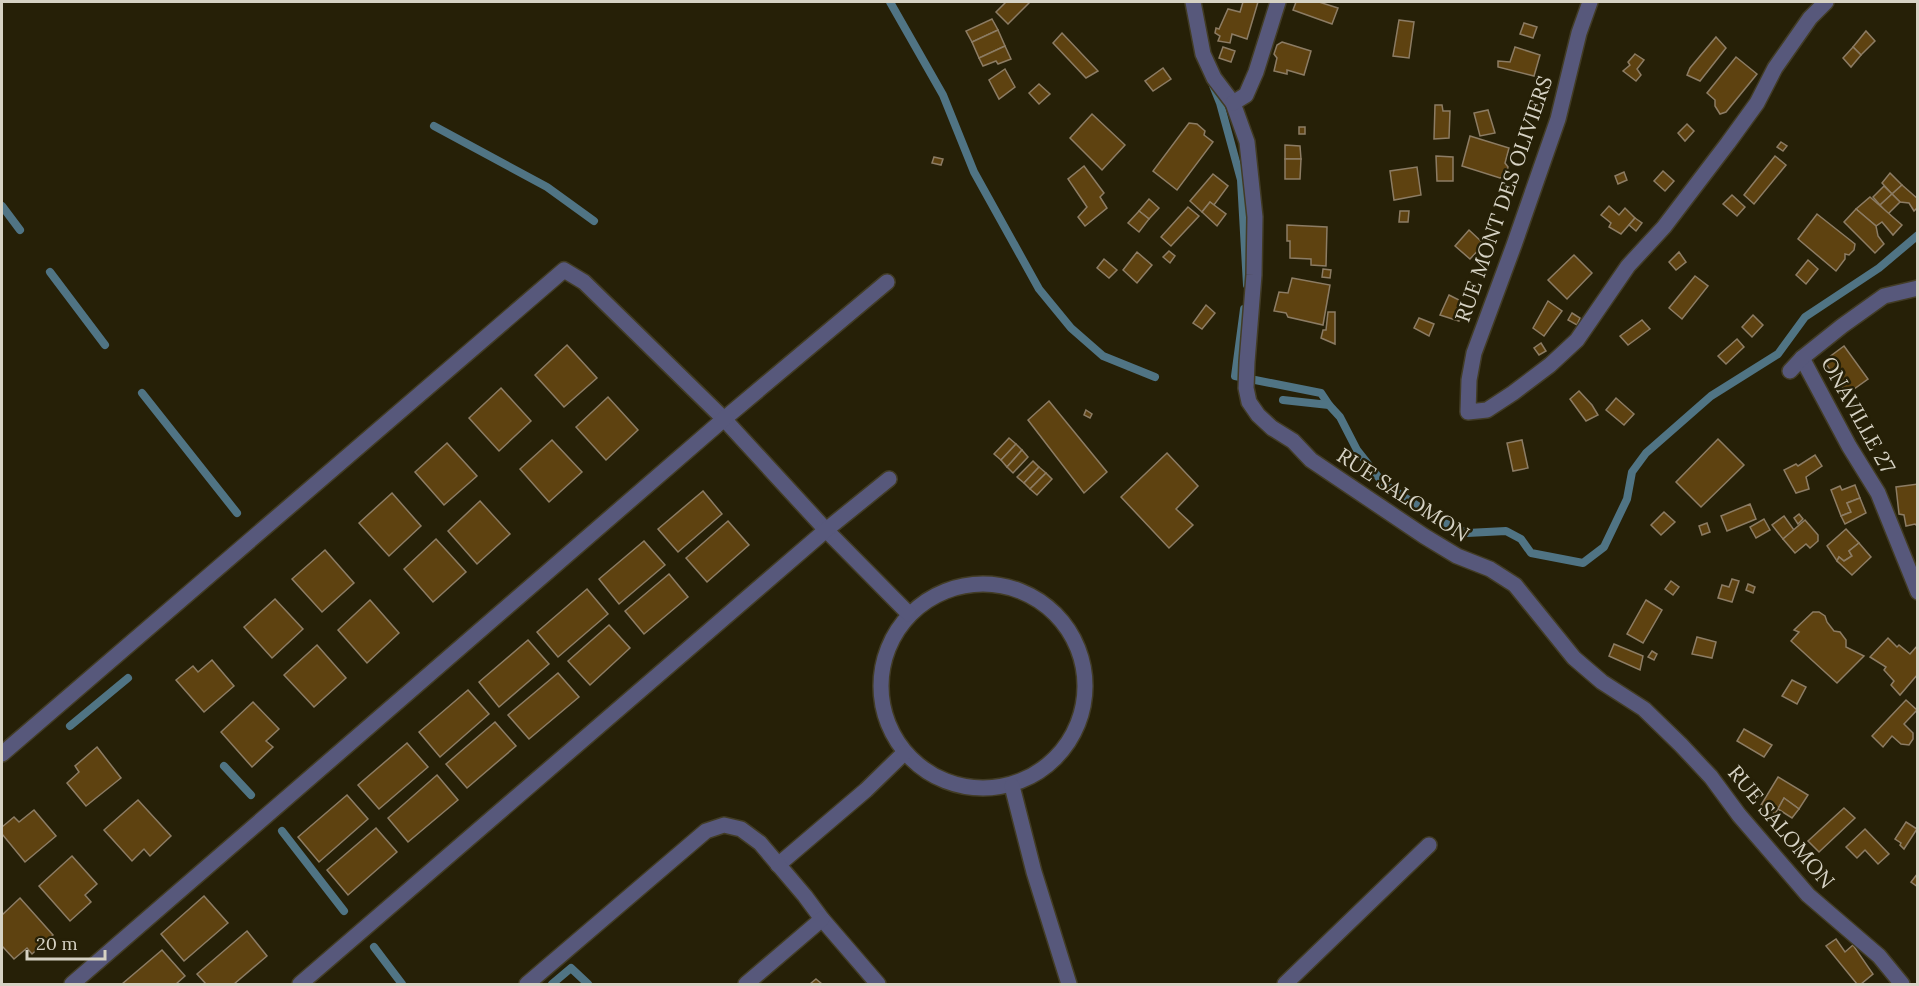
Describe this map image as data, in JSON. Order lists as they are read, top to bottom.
{
  "streets": {
    "street": ["RUE MONT DES OLIVIERS", "ONAVILLE 27", "RUE SALOMON"]
  },
  "scale_bar": "20 m"
}
